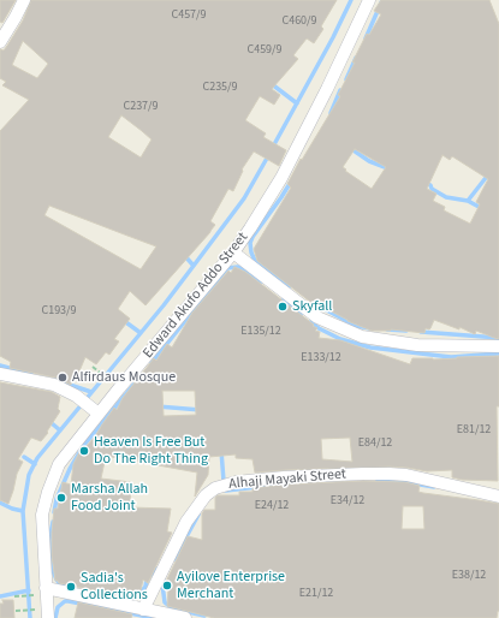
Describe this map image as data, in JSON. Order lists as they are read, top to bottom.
{
  "streets": {
    "street": ["Edward Akufo Addo Street", "Alhaji Mayaki Street"]
  },
  "places": [
    "Skyfall",
    "Alfirdaus Mosque",
    "Heaven Is Free But Do The Right Thing",
    "Marsha Allah Food Joint",
    "Ayilove Enterprise Merchant",
    "Sadia's Collections"
  ],
  "house_numbers": [
    "C457/9",
    "C460/9",
    "C459/9",
    "C235/9",
    "C237/9",
    "C193/9",
    "E135/12",
    "E133/12",
    "E81/12",
    "E84/12",
    "E34/12",
    "E24/12",
    "E38/12",
    "E21/12"
  ]
}
